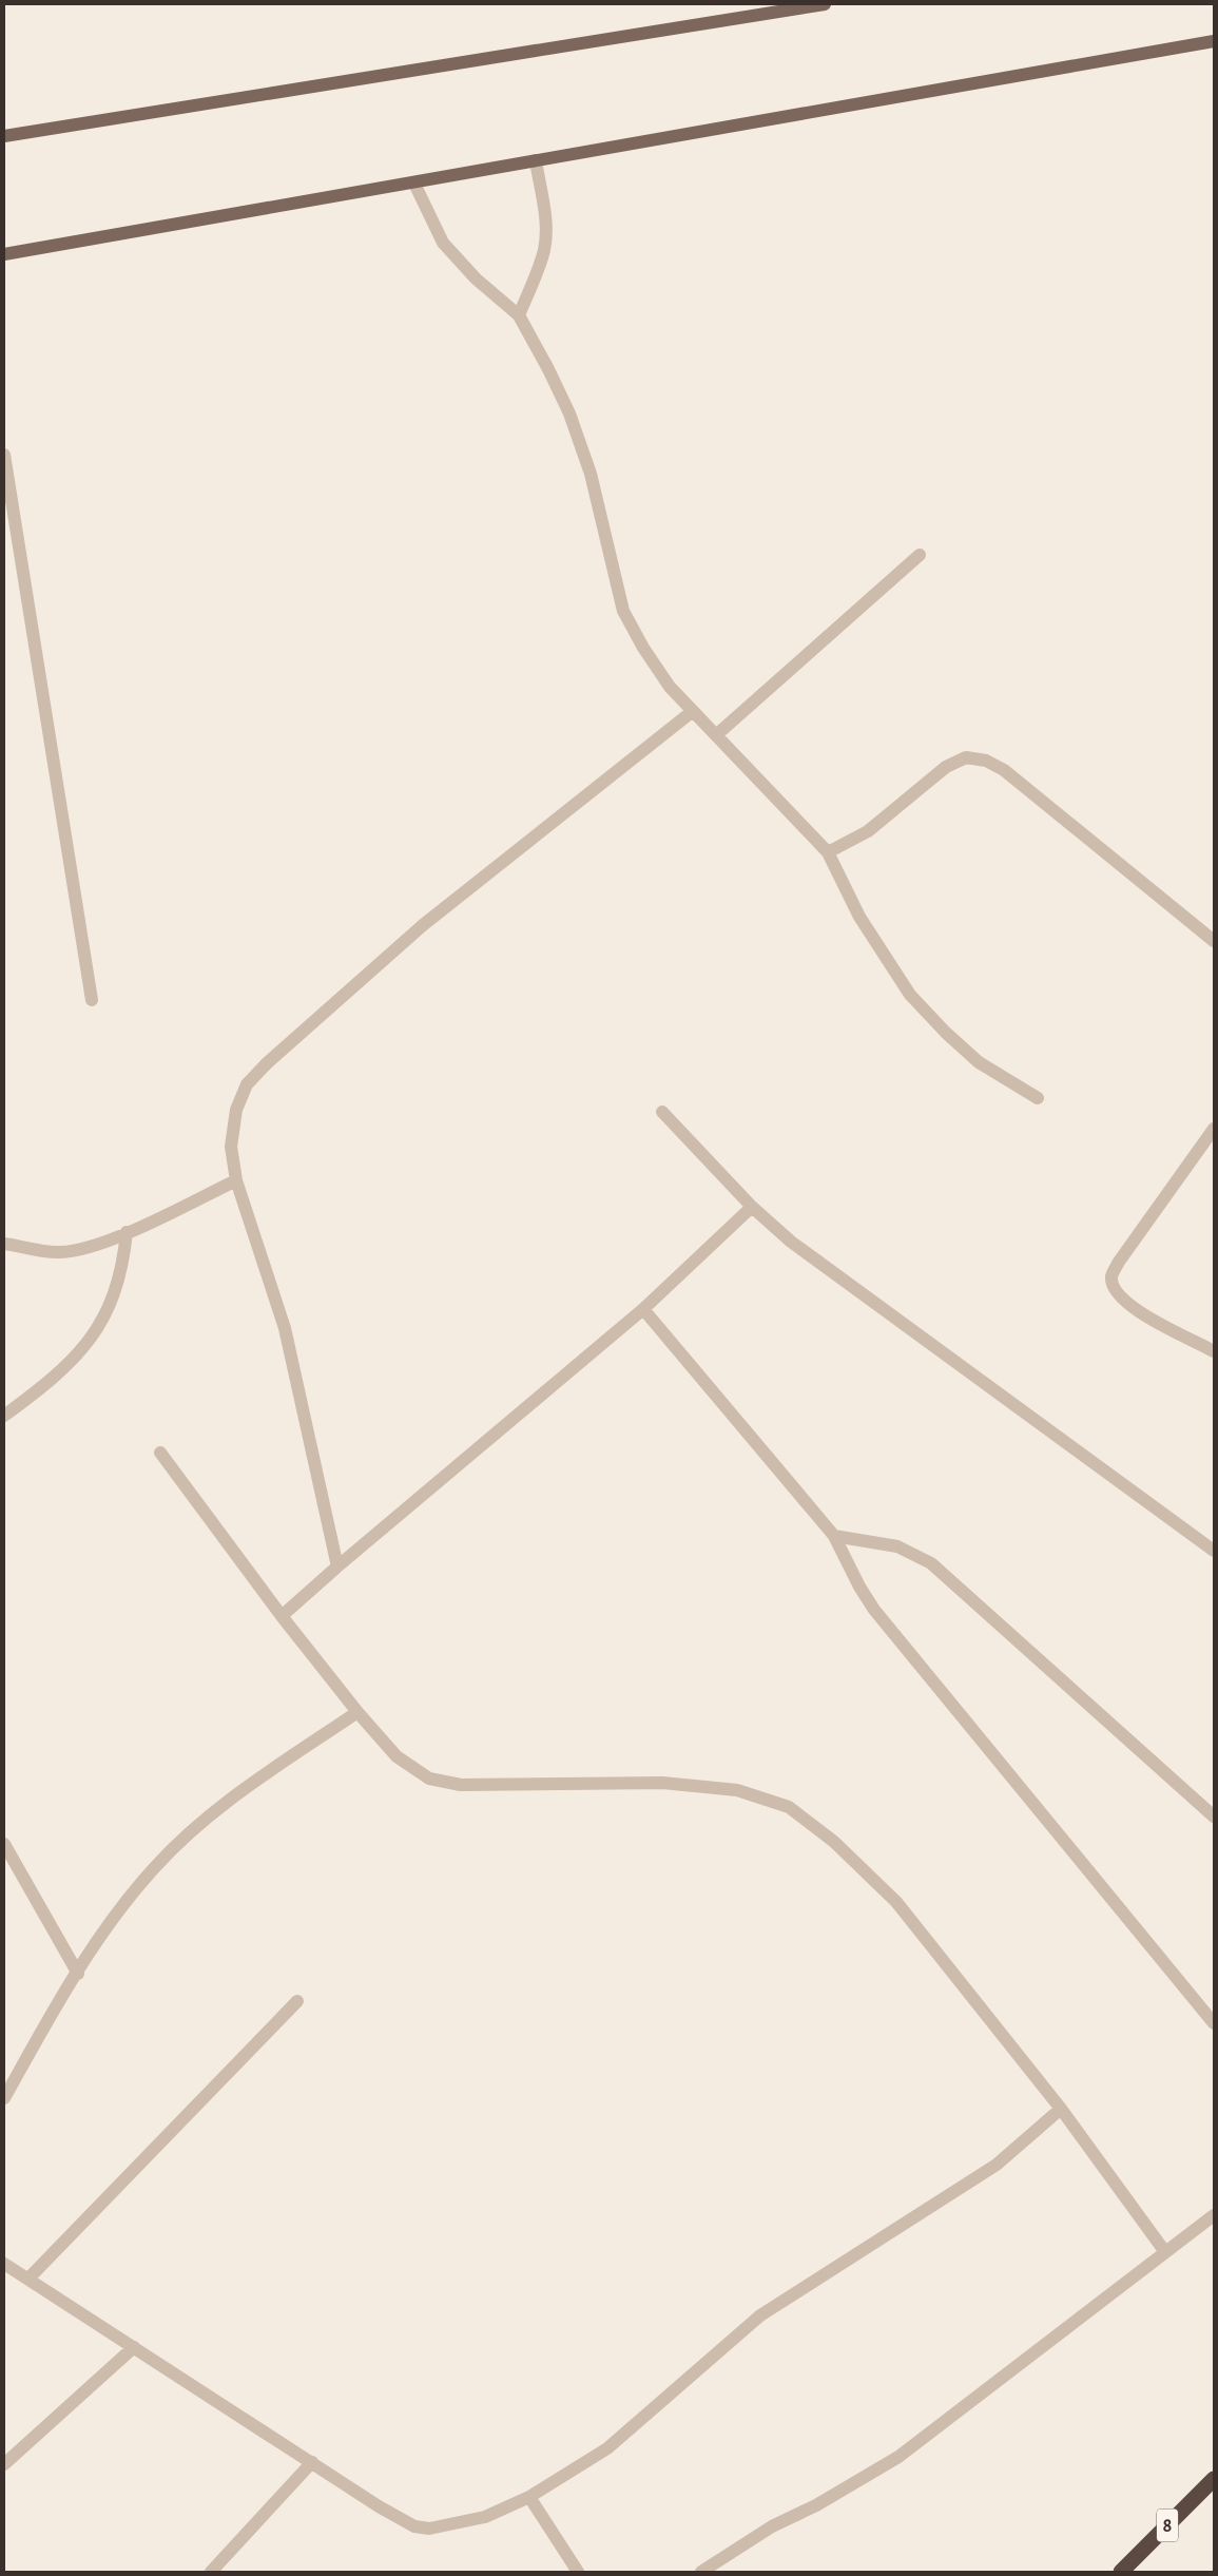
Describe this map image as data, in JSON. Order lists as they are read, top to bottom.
{
  "streets": {
    "highway": ["8"]
  }
}
